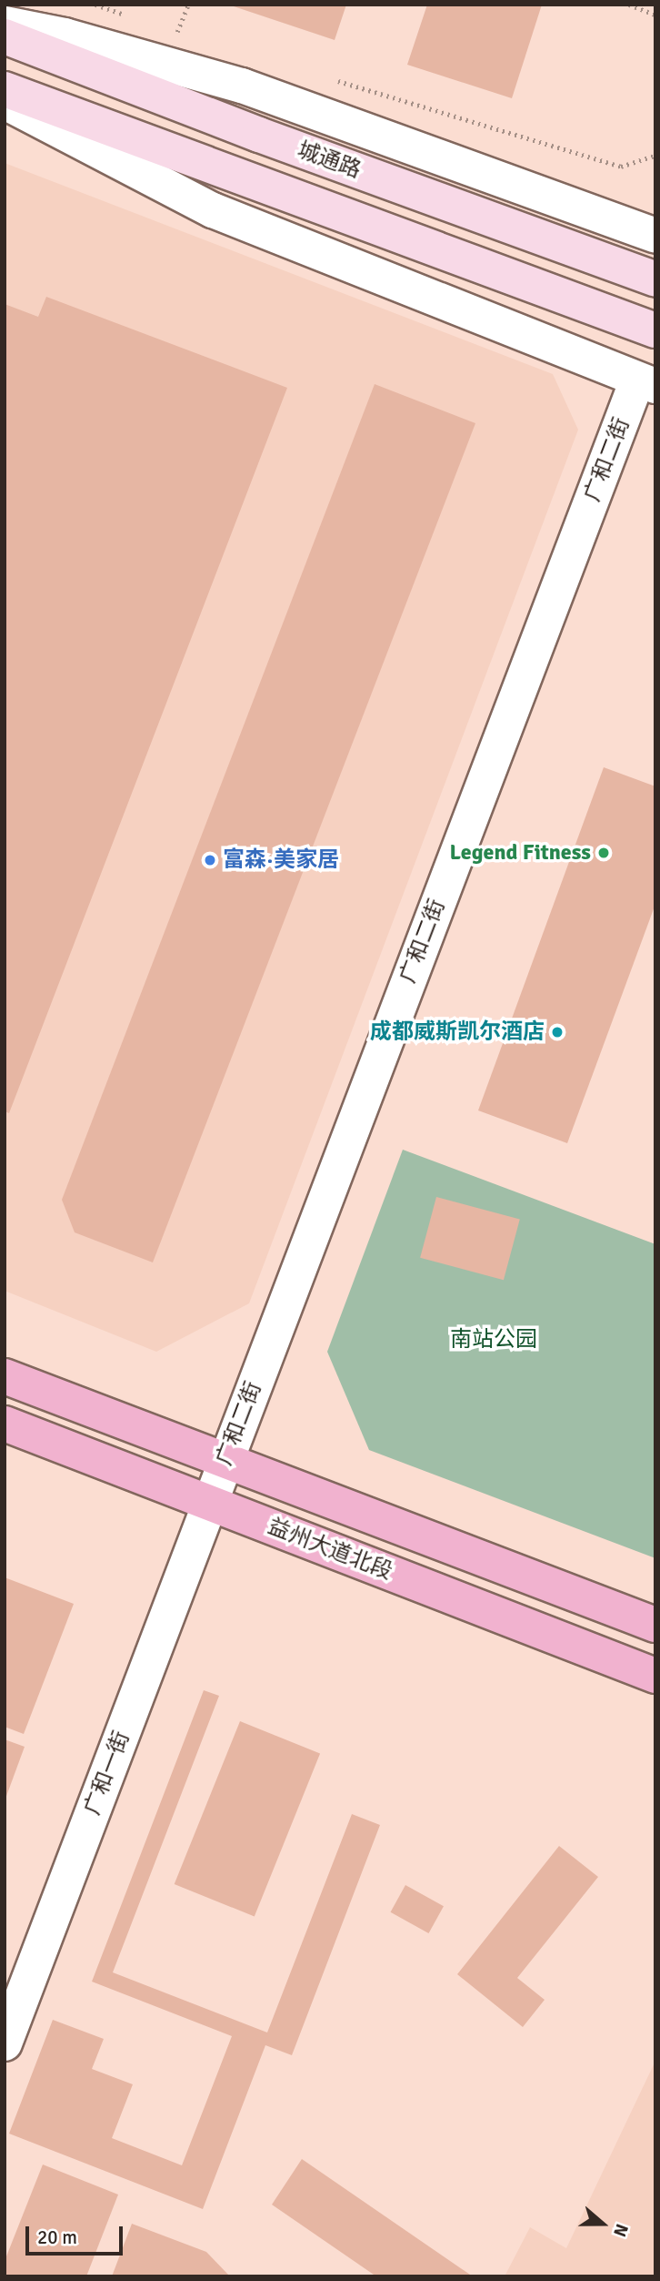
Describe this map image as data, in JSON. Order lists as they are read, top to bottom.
{
  "streets": {
    "main road": ["城通路", "益州大道北段"],
    "street": ["广和二街", "广和一街"]
  },
  "crossings": [
    ["广和二街", "益州大道北段"],
    ["广和二街", "广和一街"],
    ["益州大道北段", "广和一街"]
  ],
  "parks": ["南站公园"],
  "places": ["Legend Fitness", "富森·美家居", "成都威斯凯尔酒店"],
  "scale_bar": "20 m",
  "north": "right"
}
